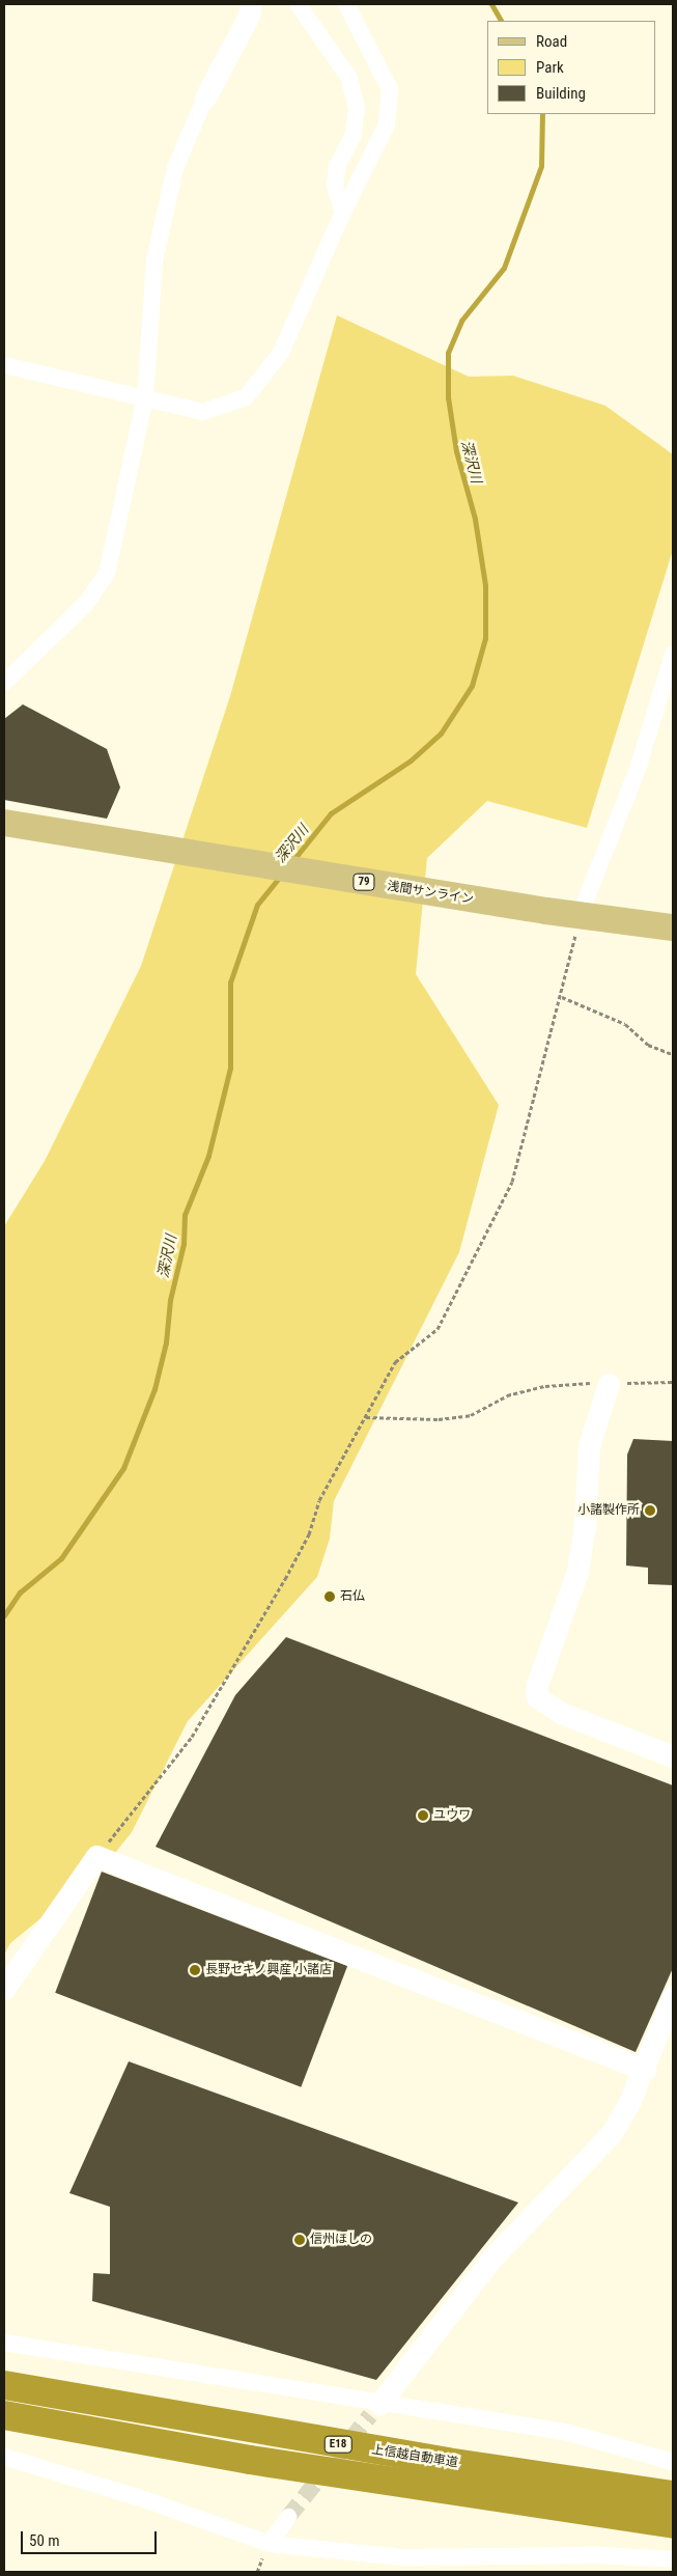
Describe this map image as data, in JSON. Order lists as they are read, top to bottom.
{
  "streets": {
    "highway": ["E18", "上信越自動車道"],
    "main road": ["79", "浅間サンライン"]
  },
  "water": ["深沢川"],
  "places": [
    "小諸製作所",
    "石仏",
    "ユウワ",
    "長野セキノ興産 小諸店",
    "信州ほしの"
  ],
  "legend": ["Road", "Park", "Building"],
  "scale_bar": "50 m"
}
